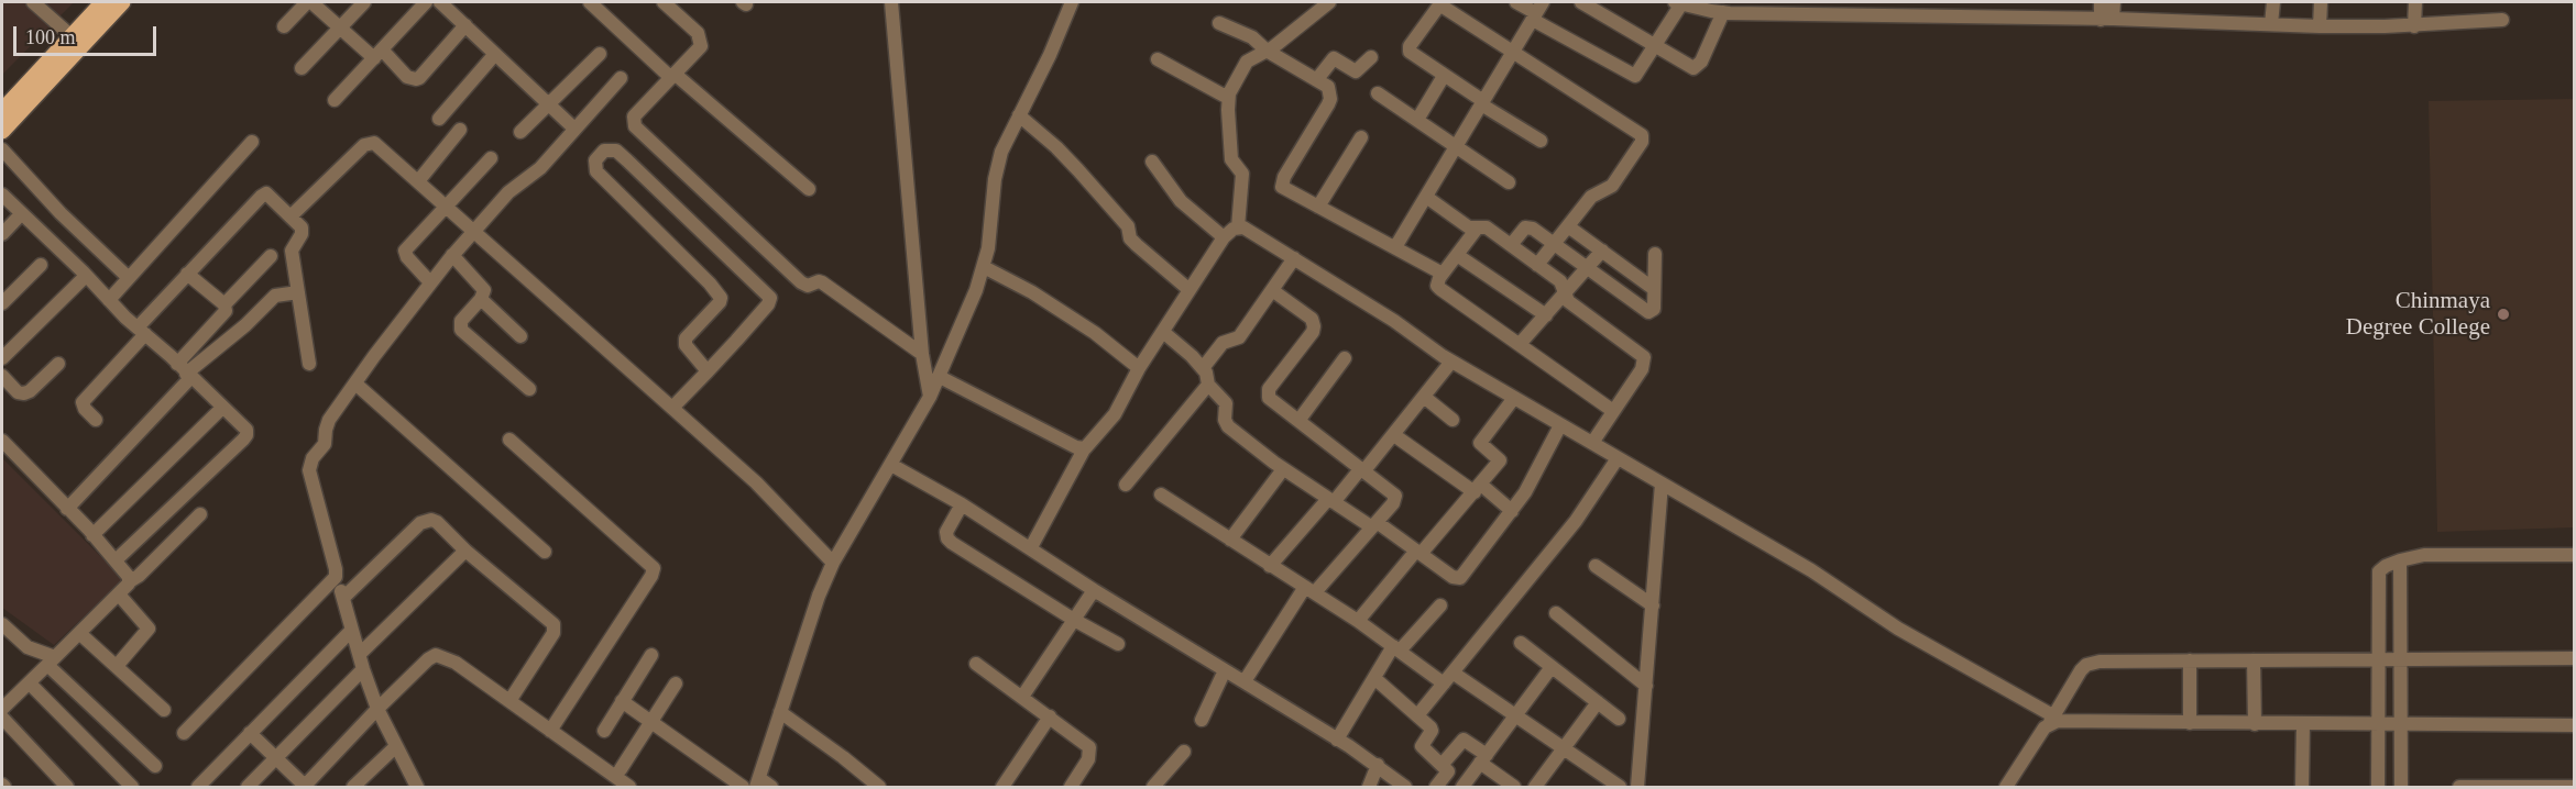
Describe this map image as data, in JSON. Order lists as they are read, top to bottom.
{
  "places": ["Chinmaya Degree College"],
  "scale_bar": "100 m"
}
